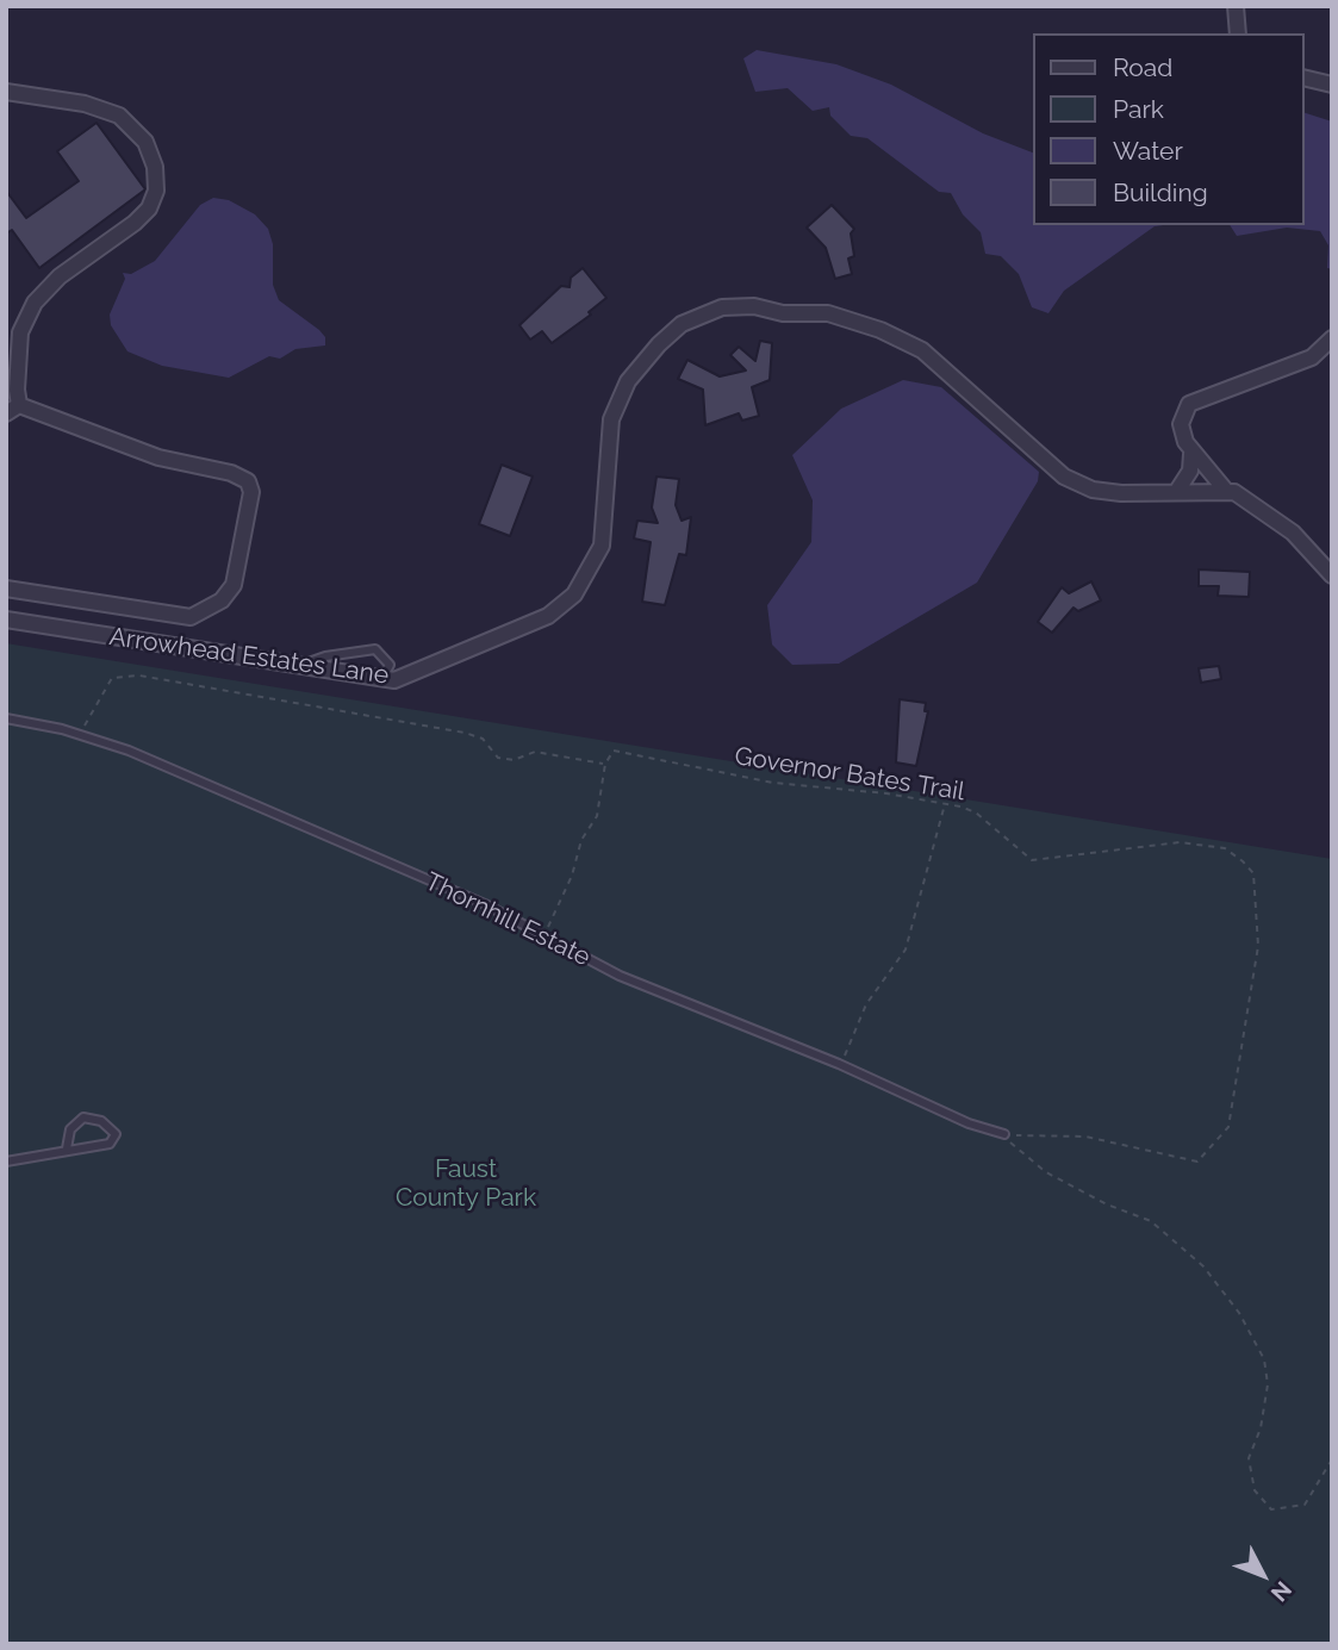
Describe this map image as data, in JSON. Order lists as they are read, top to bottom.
{
  "streets": {
    "street": ["Arrowhead Estates Lane"],
    "lane": ["Thornhill Estate"],
    "path": ["Governor Bates Trail"]
  },
  "crossings": [
    ["Governor Bates Trail", "Thornhill Estate"]
  ],
  "parks": ["Faust County Park"],
  "legend": [
    "Road",
    "Park",
    "Water",
    "Building"
  ],
  "north": "bottom right"
}
